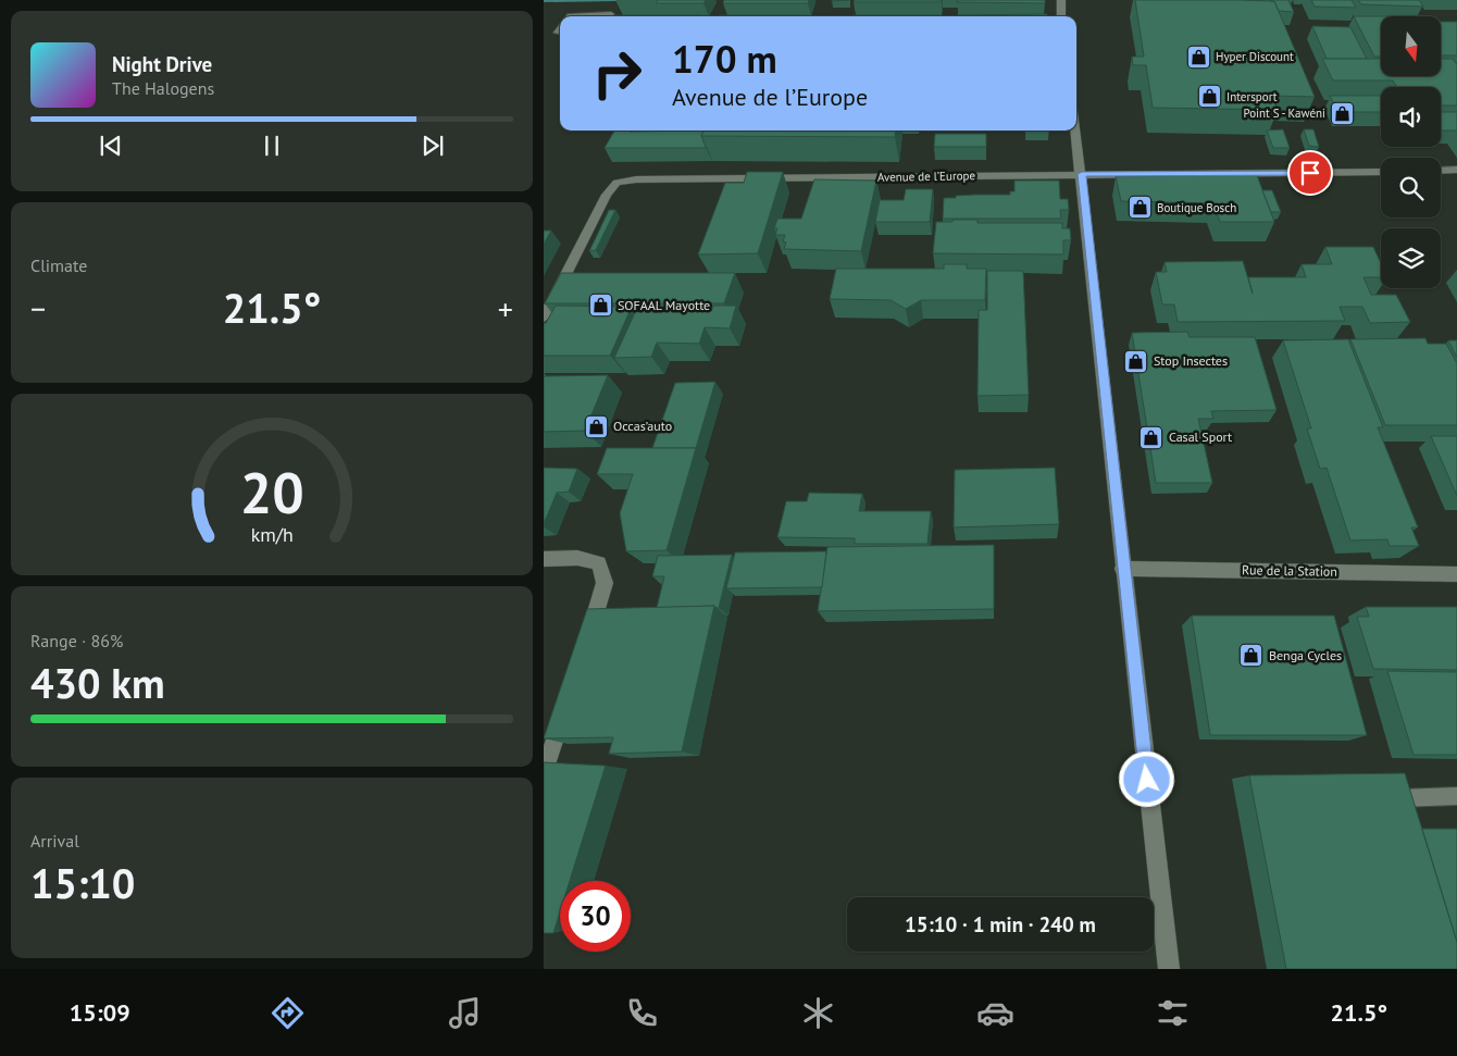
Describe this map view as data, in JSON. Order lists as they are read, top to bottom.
{
  "streets": {
    "street": ["Avenue de l’Europe", "Rue de la Station"]
  },
  "places": {
    "shop": [
      "Hyper Discount",
      "Intersport",
      "Point S - Kawéni",
      "Boutique Bosch",
      "SOFAAL Mayotte",
      "Stop Insectes",
      "Occas’auto",
      "Casal Sport",
      "Benga Cycles"
    ]
  },
  "north": "bottom",
  "page": {
    "turn": ["170 m", "Avenue de l’Europe"],
    "song": ["Night Drive", "The Halogens"],
    "tile": [
      "Climate",
      ["Range · 86%", "430 km"],
      ["Arrival", "15:10"]
    ],
    "heat": ["−", "21.5°", "+"],
    "limit": "30",
    "trip": "15:10 · 1 min · 240 m",
    "tabs": ["15:09", "21.5°"],
    "gauge": ["20", "km/h"]
  }
}
